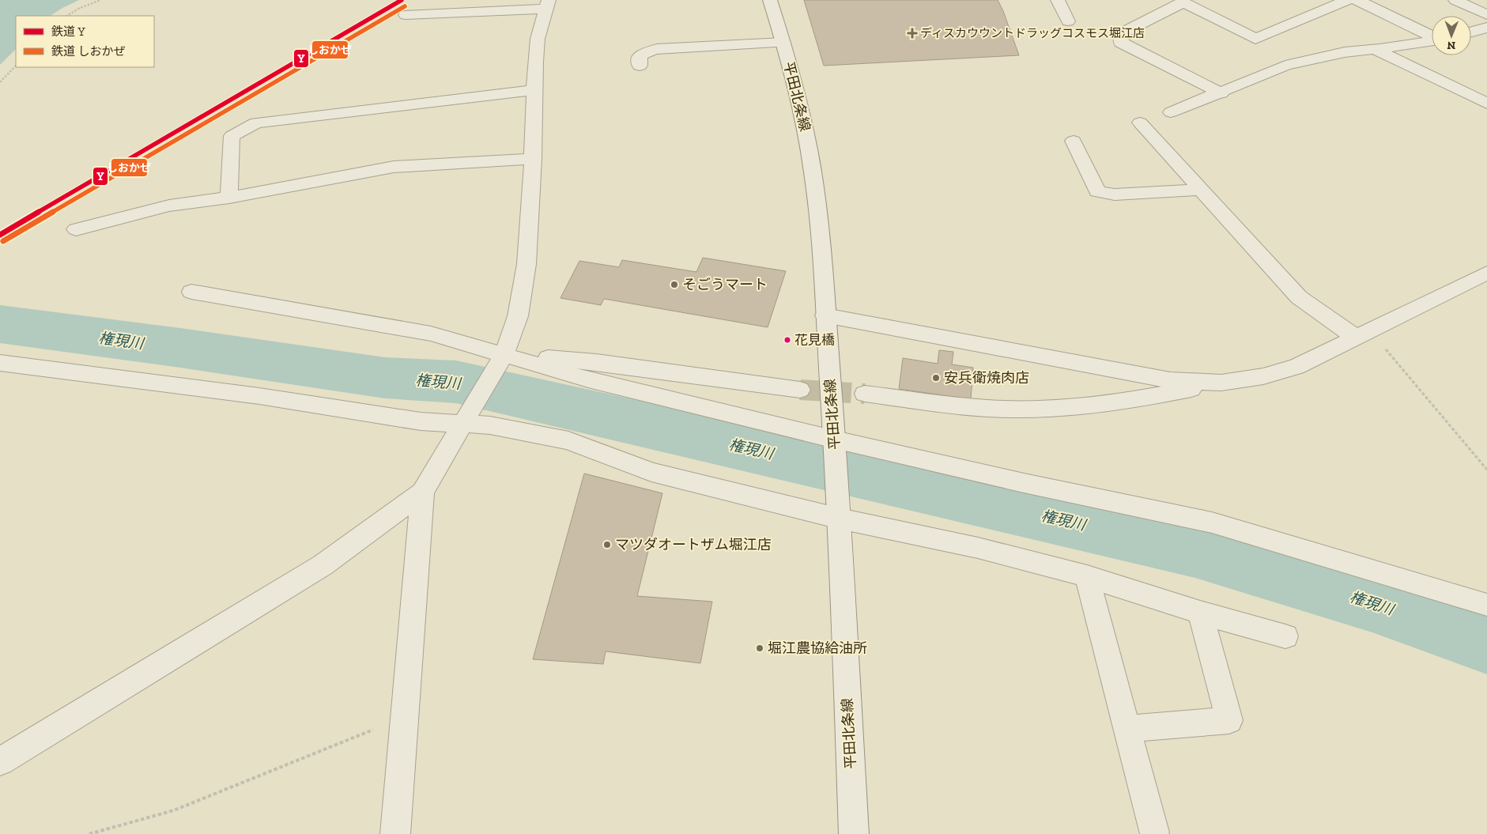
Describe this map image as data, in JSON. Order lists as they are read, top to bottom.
{
  "streets": {
    "street": ["平田北条線"]
  },
  "water": ["権現川"],
  "places": {
    "health": ["ディスカウウントドラッグコスモス堀江店"],
    "other": [
      "そごうマート",
      "花見橋",
      "安兵衛焼肉店",
      "マツダオートザム堀江店",
      "堀江農協給油所"
    ]
  },
  "lines": ["rail line Y", "rail line しおかぜ"],
  "legend": ["鉄道 Y", "鉄道 しおかぜ"],
  "north": "bottom"
}
